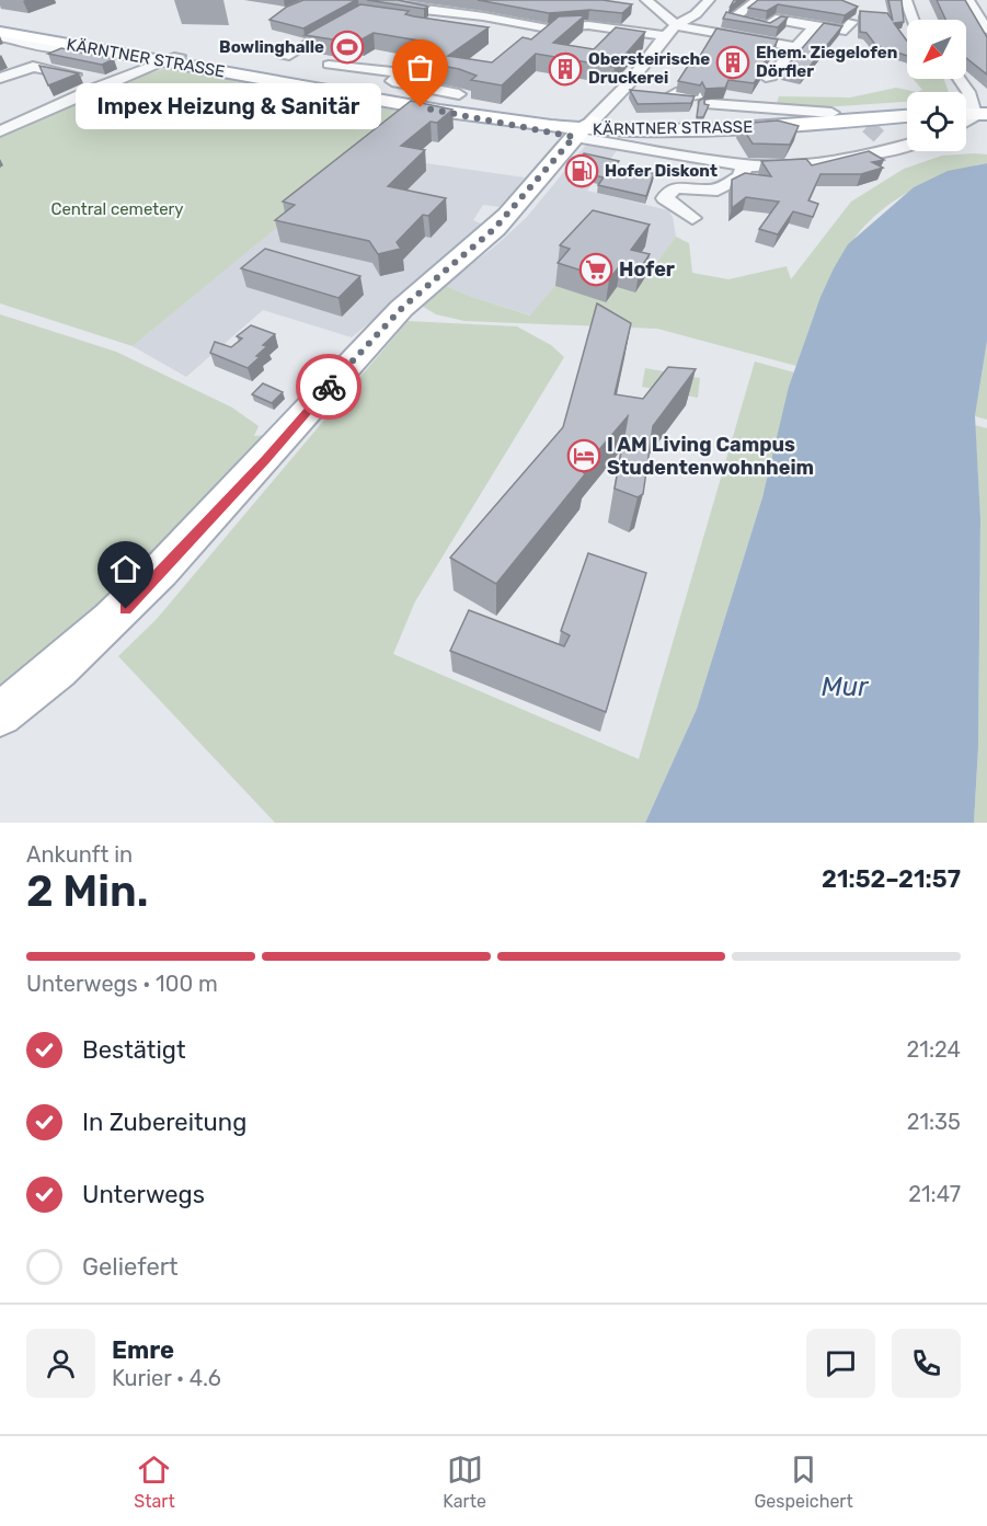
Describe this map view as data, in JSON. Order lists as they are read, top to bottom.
{
  "streets": {
    "main road": ["KÄRNTNER STRASSE"]
  },
  "water": ["Mur"],
  "parks": ["Central cemetery"],
  "places": {
    "sports": ["Bowlinghalle"],
    "building": ["Ehem. Ziegelofen Dörfler", "Obersteirische Druckerei"],
    "other": ["Impex Heizung & Sanitär"],
    "fuel station": ["Hofer Diskont"],
    "supermarket": ["Hofer"],
    "hotel": ["I AM Living Campus Studentenwohnheim"]
  },
  "north": "bottom left",
  "page": {
    "bubble": "Impex Heizung & Sanitär",
    "heading": ["2 Min.", "Ankunft in", "21:52–21:57"],
    "panel": ["Emre", "Kurier · 4.6"],
    "bar": "Unterwegs · 100 m",
    "list": [
      ["Bestätigt", "21:24"],
      ["In Zubereitung", "21:35"],
      ["Unterwegs", "21:47"],
      "Geliefert"
    ],
    "tabs": ["Start", "Karte", "Gespeichert"]
  }
}
